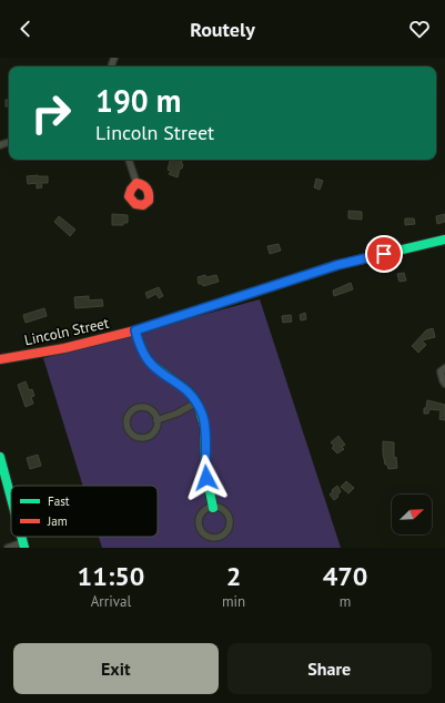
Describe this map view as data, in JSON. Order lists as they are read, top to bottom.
{
  "streets": {
    "main road": ["Lincoln Street"]
  },
  "legend": ["Fast", "Jam"],
  "north": "top right",
  "page": {
    "header": "Routely",
    "turn": ["190 m", "Lincoln Street"],
    "eta": [
      "11:50",
      "Arrival",
      "2",
      "min",
      "470",
      "m"
    ],
    "buttons": ["Exit", "Share"]
  }
}
